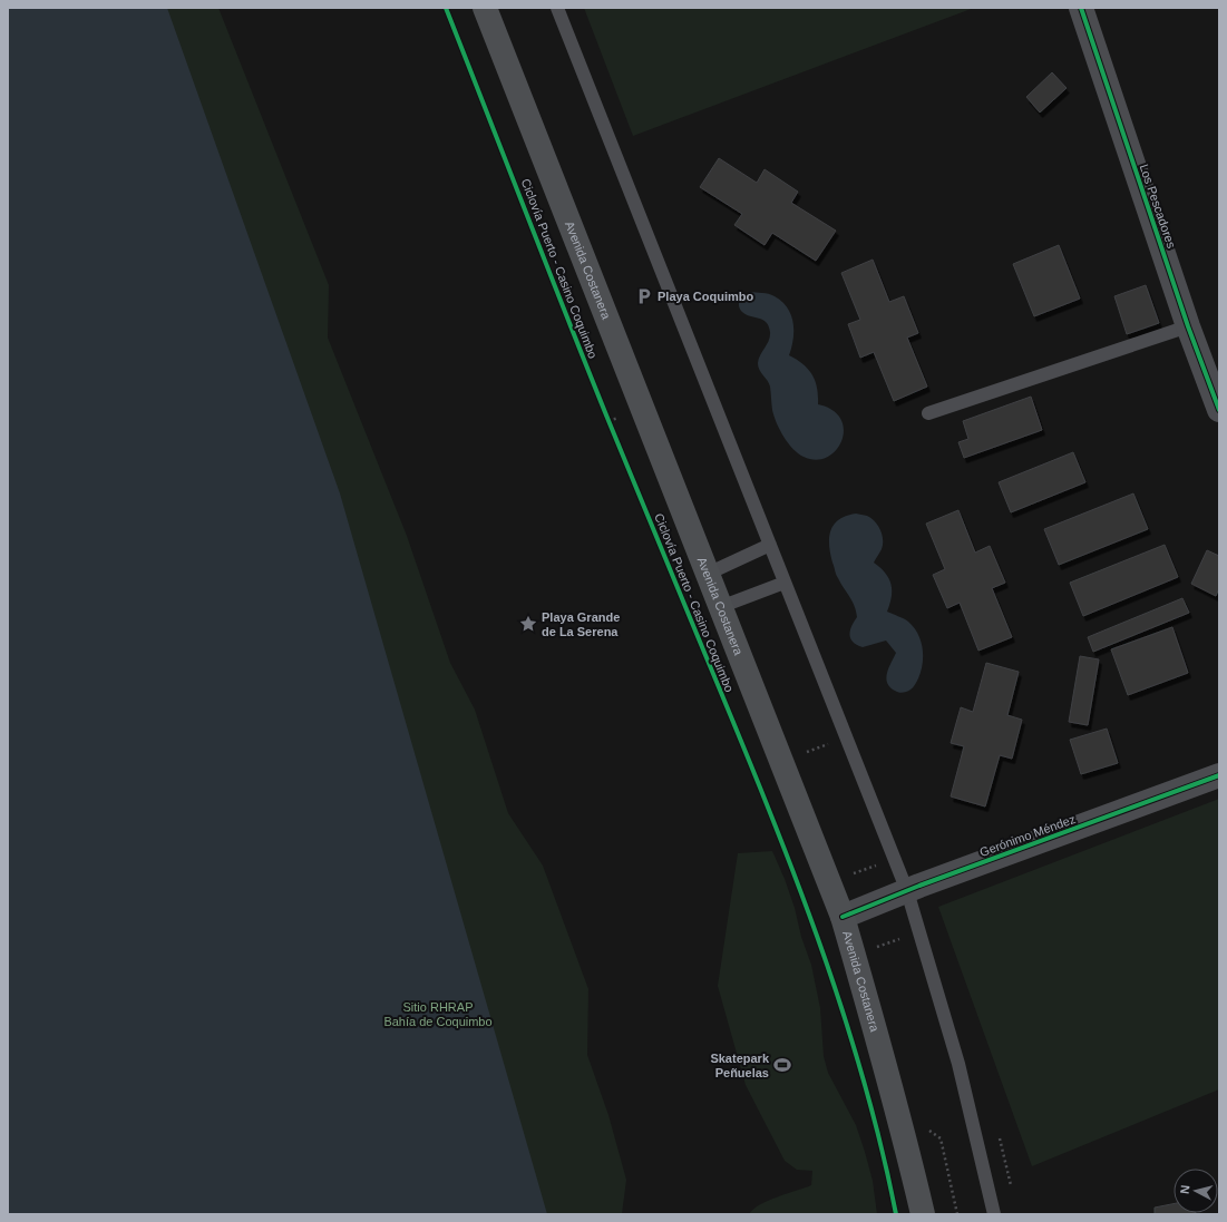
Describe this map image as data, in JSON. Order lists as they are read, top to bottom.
{
  "streets": {
    "main road": ["Avenida Costanera"],
    "street": ["Los Pescadores", "Gerónimo Méndez"],
    "cycle path": ["Ciclovía Puerto - Casino Coquimbo"]
  },
  "crossings": [
    ["Avenida Costanera", "Gerónimo Méndez"]
  ],
  "parks": ["Sitio RHRAP Bahía de Coquimbo"],
  "places": {
    "parking": ["Playa Coquimbo"],
    "place": ["Playa Grande de La Serena"],
    "sports": ["Skatepark Peñuelas"]
  },
  "north": "left"
}
